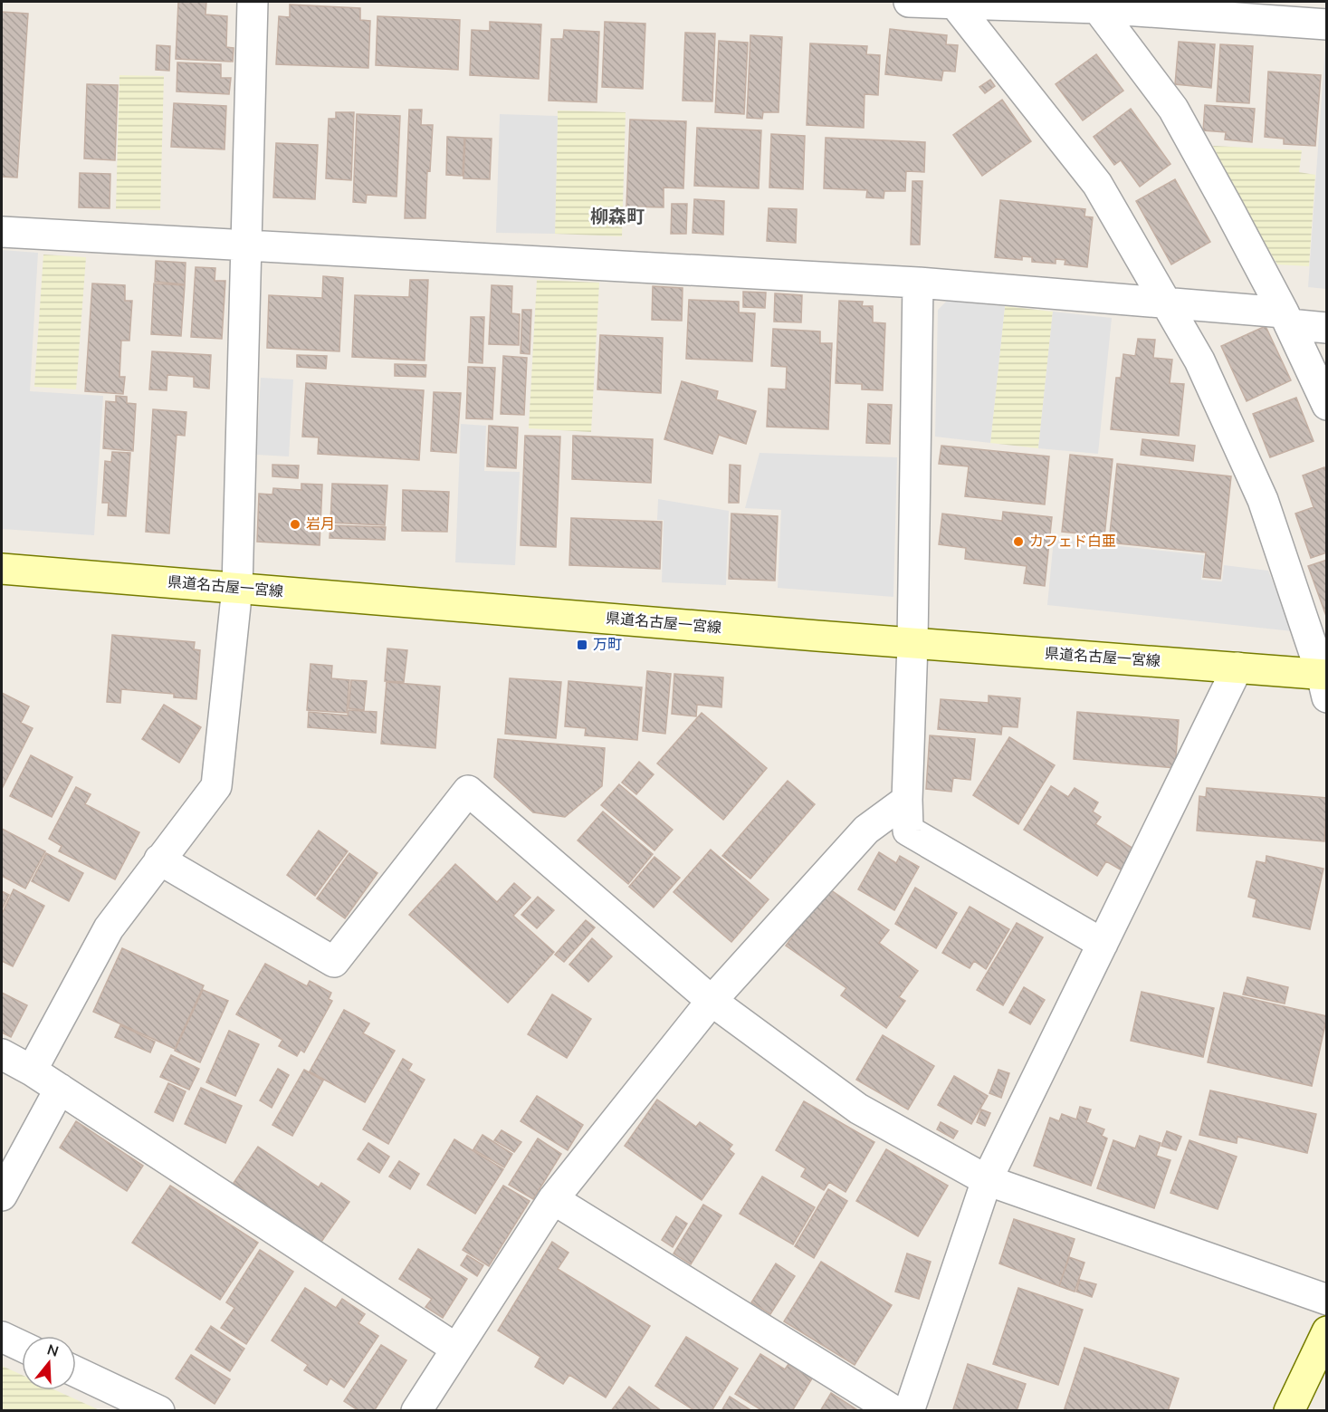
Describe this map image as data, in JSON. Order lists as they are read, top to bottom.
{
  "streets": {
    "main road": ["県道名古屋一宮線"]
  },
  "districts": ["柳森町"],
  "places": {
    "other": ["岩月", "カフェド白亜"],
    "transit": ["万町"]
  },
  "north": "top"
}
